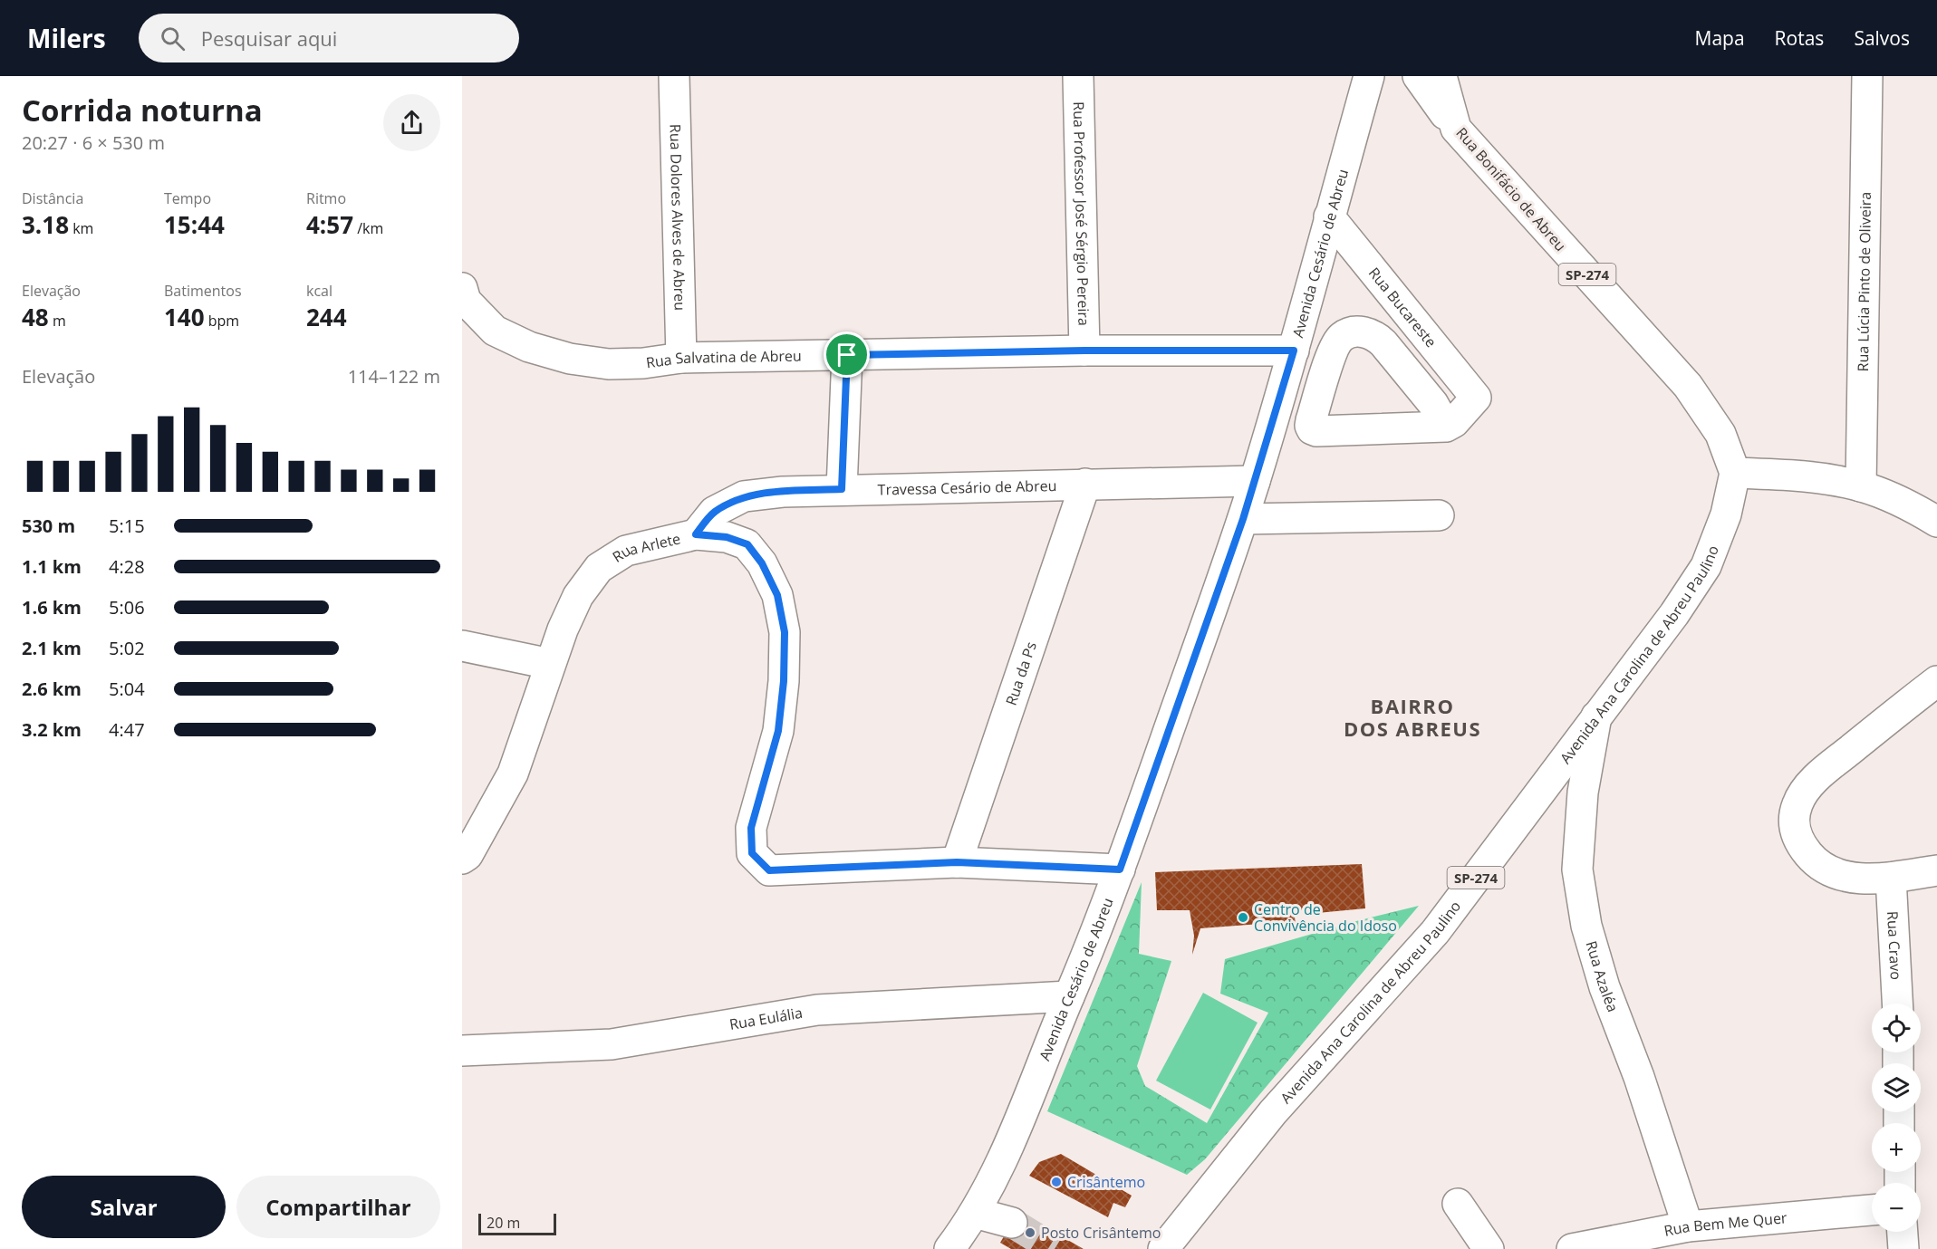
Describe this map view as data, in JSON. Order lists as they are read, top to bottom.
{
  "streets": {
    "street": [
      "Rua Bonifácio de Abreu",
      "Rua Professor José Sérgio Pereira",
      "Rua Dolores Alves de Abreu",
      "Avenida Cesário de Abreu",
      "SP-274",
      "Rua Lúcia Pinto de Oliveira",
      "Rua Bucareste",
      "Rua Salvatina de Abreu",
      "Travessa Cesário de Abreu",
      "Rua Arlete",
      "Avenida Ana Carolina de Abreu Paulino",
      "Rua da Ps",
      "Rua Cravo",
      "Rua Azaléa",
      "Rua Eulália",
      "Rua Bem Me Quer"
    ]
  },
  "crossings": [
    ["Rua Bonifácio de Abreu", "Avenida Ana Carolina de Abreu Paulino"],
    ["Rua Professor José Sérgio Pereira", "Rua Salvatina de Abreu"],
    ["Rua Dolores Alves de Abreu", "Rua Salvatina de Abreu"],
    ["Avenida Cesário de Abreu", "Rua Bucareste"],
    ["Avenida Cesário de Abreu", "Rua Salvatina de Abreu"],
    ["Avenida Cesário de Abreu", "Travessa Cesário de Abreu"],
    ["Avenida Cesário de Abreu", "Rua Arlete"],
    ["Avenida Cesário de Abreu", "Rua Eulália"],
    ["Travessa Cesário de Abreu", "Rua Arlete"],
    ["Travessa Cesário de Abreu", "Rua da Ps"],
    ["Rua Arlete", "Rua da Ps"],
    ["Avenida Ana Carolina de Abreu Paulino", "Rua Azaléa"],
    ["Rua Azaléa", "Rua Bem Me Quer"]
  ],
  "districts": ["BAIRRO DOS ABREUS"],
  "places": ["Centro de Convivência do Idoso", "Crisântemo", "Posto Crisântemo"],
  "scale_bar": "20 m",
  "page": {
    "header": "Milers",
    "search": "Pesquisar aqui",
    "nav": ["Mapa", "Rotas", "Salvos"],
    "heading": ["Corrida noturna", "20:27 · 6 × 530 m"],
    "stats": [
      ["Distância", "3.18 km"],
      ["Tempo", "15:44"],
      ["Ritmo", "4:57 /km"],
      ["Elevação", "48 m"],
      ["Batimentos", "140 bpm"],
      ["kcal", "244"]
    ],
    "chart": ["Elevação", "114–122 m"],
    "list": [
      {
        "name": "530 m",
        "note": "5:15"
      },
      {
        "name": "1.1 km",
        "note": "4:28"
      },
      {
        "name": "1.6 km",
        "note": "5:06"
      },
      {
        "name": "2.1 km",
        "note": "5:02"
      },
      {
        "name": "2.6 km",
        "note": "5:04"
      },
      {
        "name": "3.2 km",
        "note": "4:47"
      }
    ],
    "map_buttons": ["+", "−"],
    "buttons": ["Salvar", "Compartilhar"],
    "scale": "20 m"
  }
}
